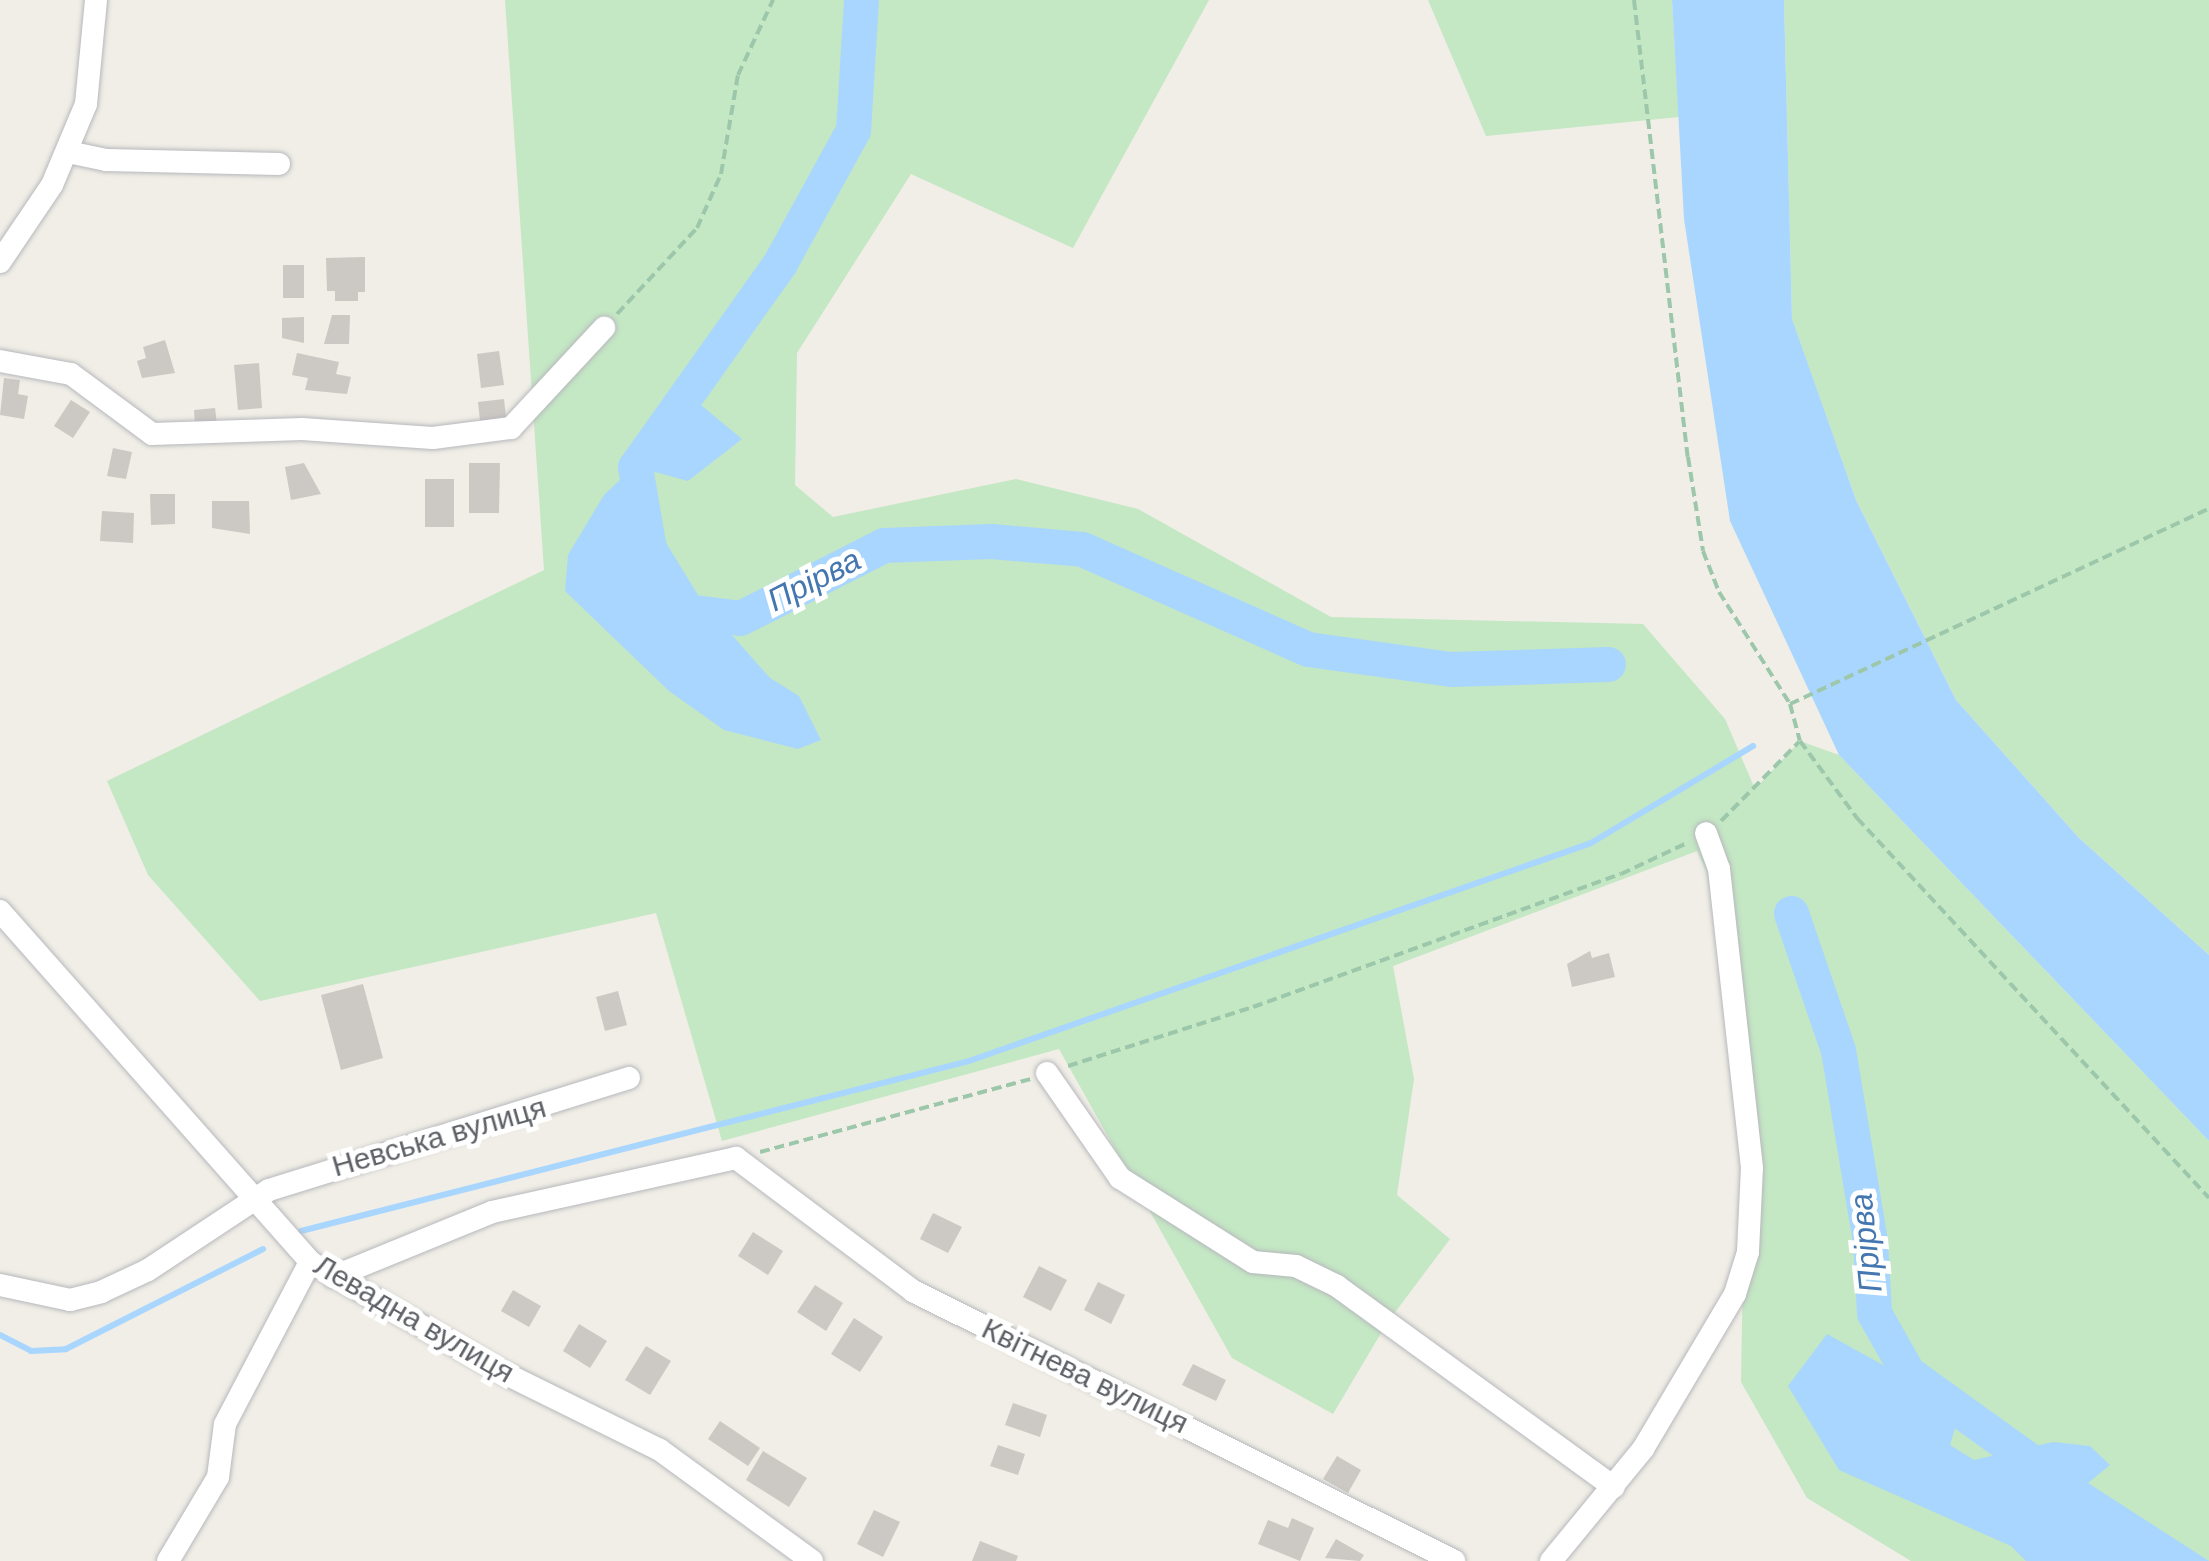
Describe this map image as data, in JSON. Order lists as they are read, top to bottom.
{
  "streets": {
    "street": ["Невська вулиця", "Левадна вулиця", "Квітнева вулиця"]
  },
  "crossings": [
    ["Невська вулиця", "Левадна вулиця"]
  ],
  "water": ["Прірва"]
}
